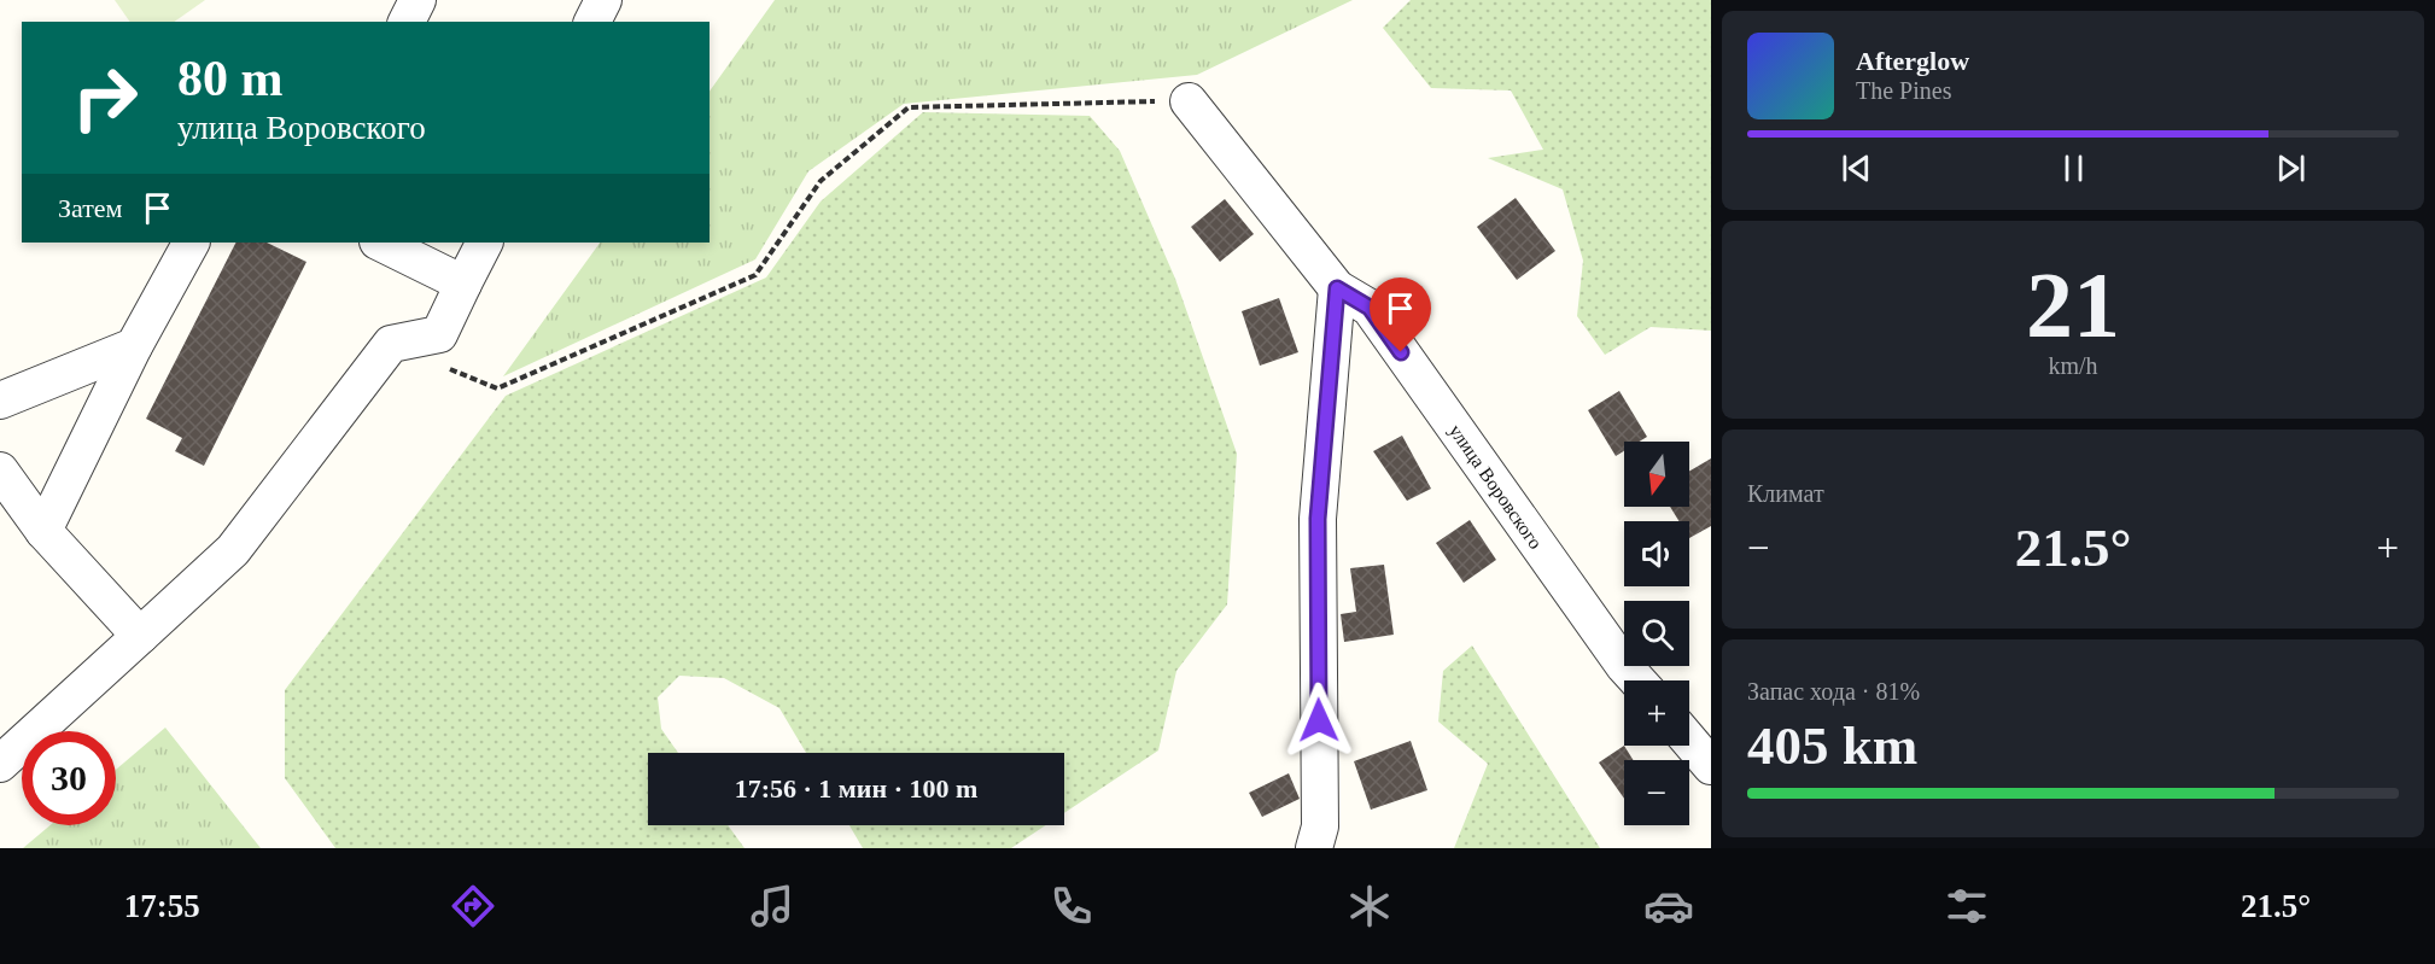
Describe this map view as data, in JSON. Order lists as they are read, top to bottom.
{
  "streets": {
    "street": ["улица Воровского"]
  },
  "north": "bottom",
  "page": {
    "turn": ["80 m", "улица Воровского"],
    "song": ["Afterglow", "The Pines"],
    "then": "Затем",
    "tile": [
      ["21", "km/h"],
      "Климат",
      ["Запас хода · 81%", "405 km"]
    ],
    "map_buttons": ["+", "−"],
    "heat": ["−", "21.5°", "+"],
    "limit": "30",
    "trip": "17:56 · 1 мин · 100 m",
    "tabs": ["17:55", "21.5°"]
  }
}
